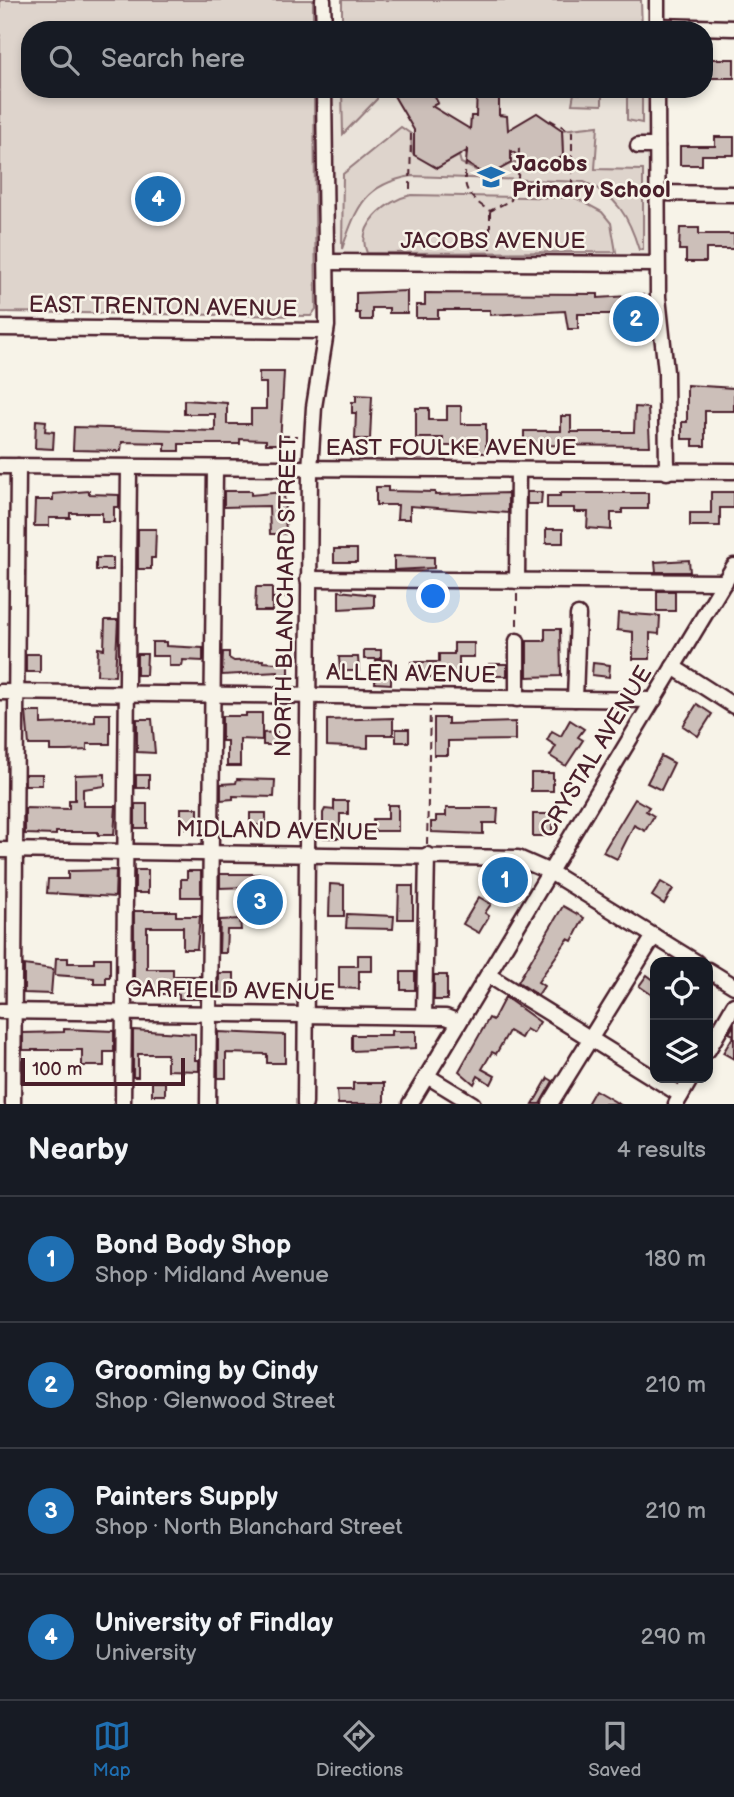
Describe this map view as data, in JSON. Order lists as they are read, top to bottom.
{
  "streets": {
    "street": [
      "JACOBS AVENUE",
      "EAST TRENTON AVENUE",
      "EAST FOULKE AVENUE",
      "NORTH BLANCHARD STREET",
      "ALLEN AVENUE",
      "CRYSTAL AVENUE",
      "MIDLAND AVENUE",
      "GARFIELD AVENUE"
    ]
  },
  "crossings": [
    ["JACOBS AVENUE", "NORTH BLANCHARD STREET"],
    ["EAST TRENTON AVENUE", "NORTH BLANCHARD STREET"],
    ["EAST FOULKE AVENUE", "NORTH BLANCHARD STREET"],
    ["NORTH BLANCHARD STREET", "ALLEN AVENUE"],
    ["NORTH BLANCHARD STREET", "MIDLAND AVENUE"],
    ["NORTH BLANCHARD STREET", "GARFIELD AVENUE"],
    ["ALLEN AVENUE", "CRYSTAL AVENUE"],
    ["CRYSTAL AVENUE", "MIDLAND AVENUE"],
    ["CRYSTAL AVENUE", "GARFIELD AVENUE"]
  ],
  "places": {
    "school or university": ["Jacobs Primary School"]
  },
  "scale_bar": "100 m",
  "page": {
    "search": "Search here",
    "pins": [
      "4",
      "2",
      "1",
      "3"
    ],
    "scale": "100 m",
    "heading": ["Nearby", "4 results"],
    "list": [
      {
        "mark": "1",
        "name": "Bond Body Shop",
        "note": "Shop · Midland Avenue",
        "value": "180 m"
      },
      {
        "mark": "2",
        "name": "Grooming by Cindy",
        "note": "Shop · Glenwood Street",
        "value": "210 m"
      },
      {
        "mark": "3",
        "name": "Painters Supply",
        "note": "Shop · North Blanchard Street",
        "value": "210 m"
      },
      {
        "mark": "4",
        "name": "University of Findlay",
        "note": "University",
        "value": "290 m"
      }
    ],
    "nav": ["Map", "Directions", "Saved"]
  }
}
